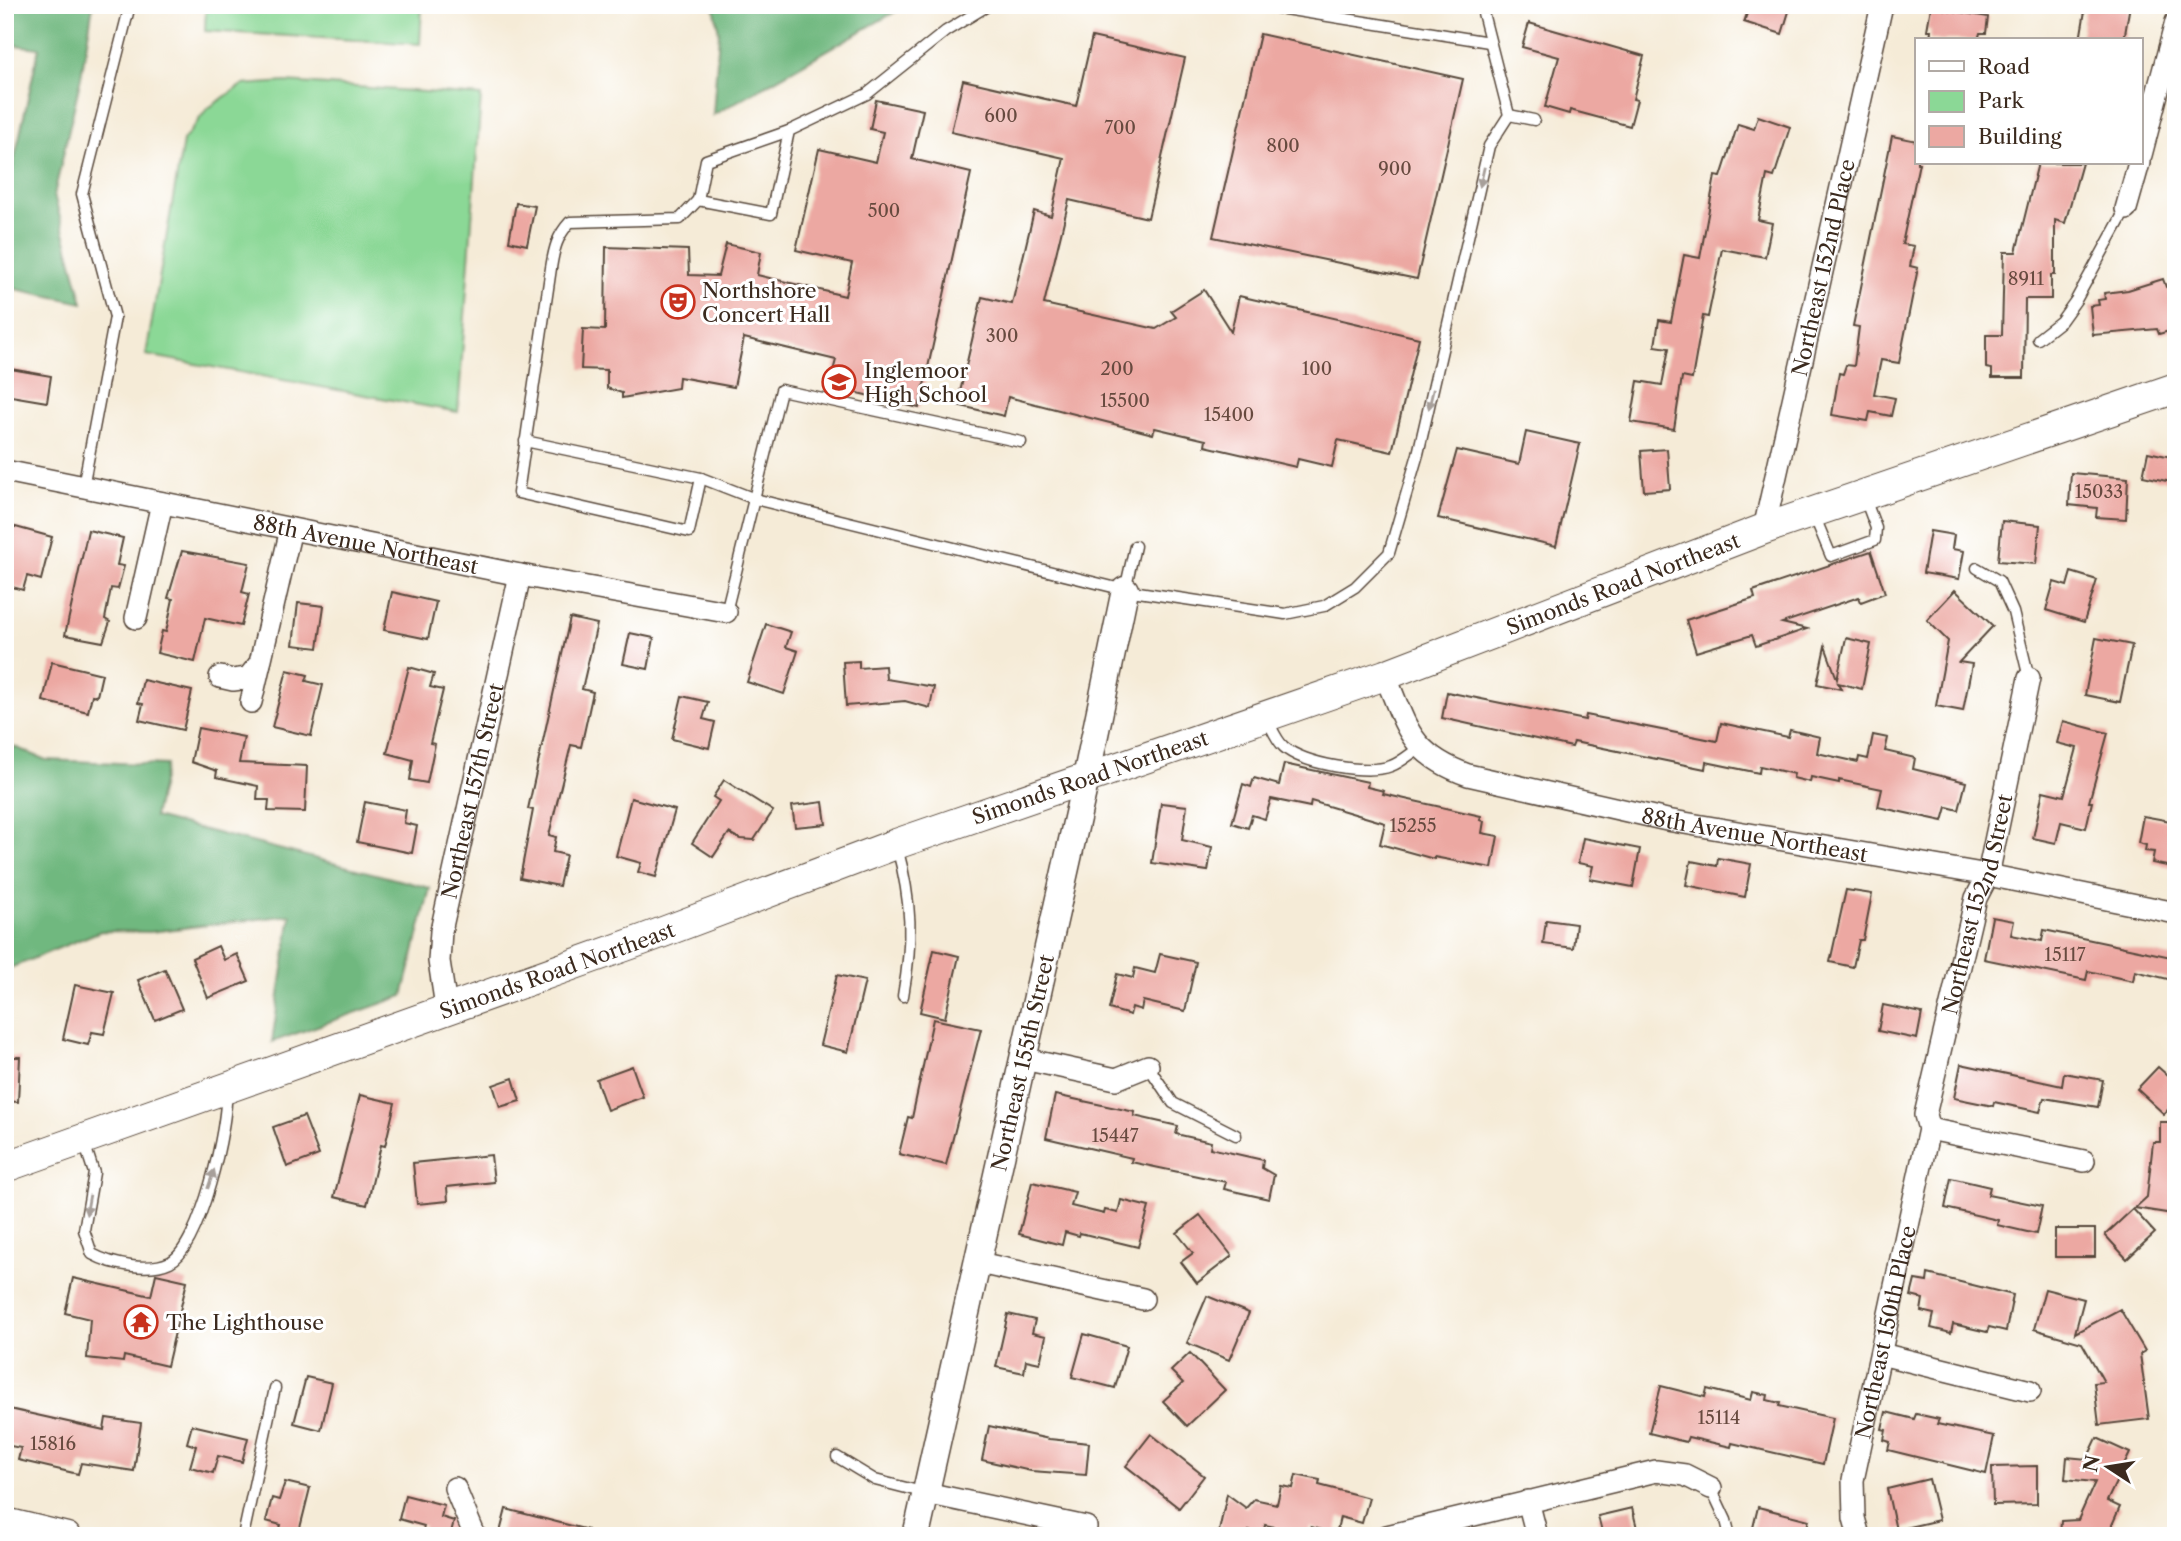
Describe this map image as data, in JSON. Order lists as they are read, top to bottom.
{
  "streets": {
    "main road": ["Simonds Road Northeast"],
    "street": [
      "Northeast 152nd Place",
      "88th Avenue Northeast",
      "Northeast 157th Street",
      "Northeast 152nd Street",
      "Northeast 155th Street",
      "Northeast 150th Place"
    ]
  },
  "crossings": [
    ["Northeast 152nd Place", "Simonds Road Northeast"],
    ["88th Avenue Northeast", "Simonds Road Northeast"],
    ["88th Avenue Northeast", "Northeast 157th Street"],
    ["88th Avenue Northeast", "Northeast 152nd Street"],
    ["Simonds Road Northeast", "Northeast 157th Street"],
    ["Simonds Road Northeast", "Northeast 155th Street"],
    ["Northeast 152nd Street", "Northeast 150th Place"]
  ],
  "places": {
    "theatre": ["Northshore Concert Hall"],
    "school or university": ["Inglemoor High School"],
    "temple": ["The Lighthouse"]
  },
  "house_numbers": [
    "600",
    "700",
    "800",
    "900",
    "500",
    "8911",
    "300",
    "200",
    "100",
    "15500",
    "15400",
    "15033",
    "15255",
    "15117",
    "15447",
    "15114",
    "15816"
  ],
  "legend": ["Road", "Park", "Building"],
  "north": "left"
}
